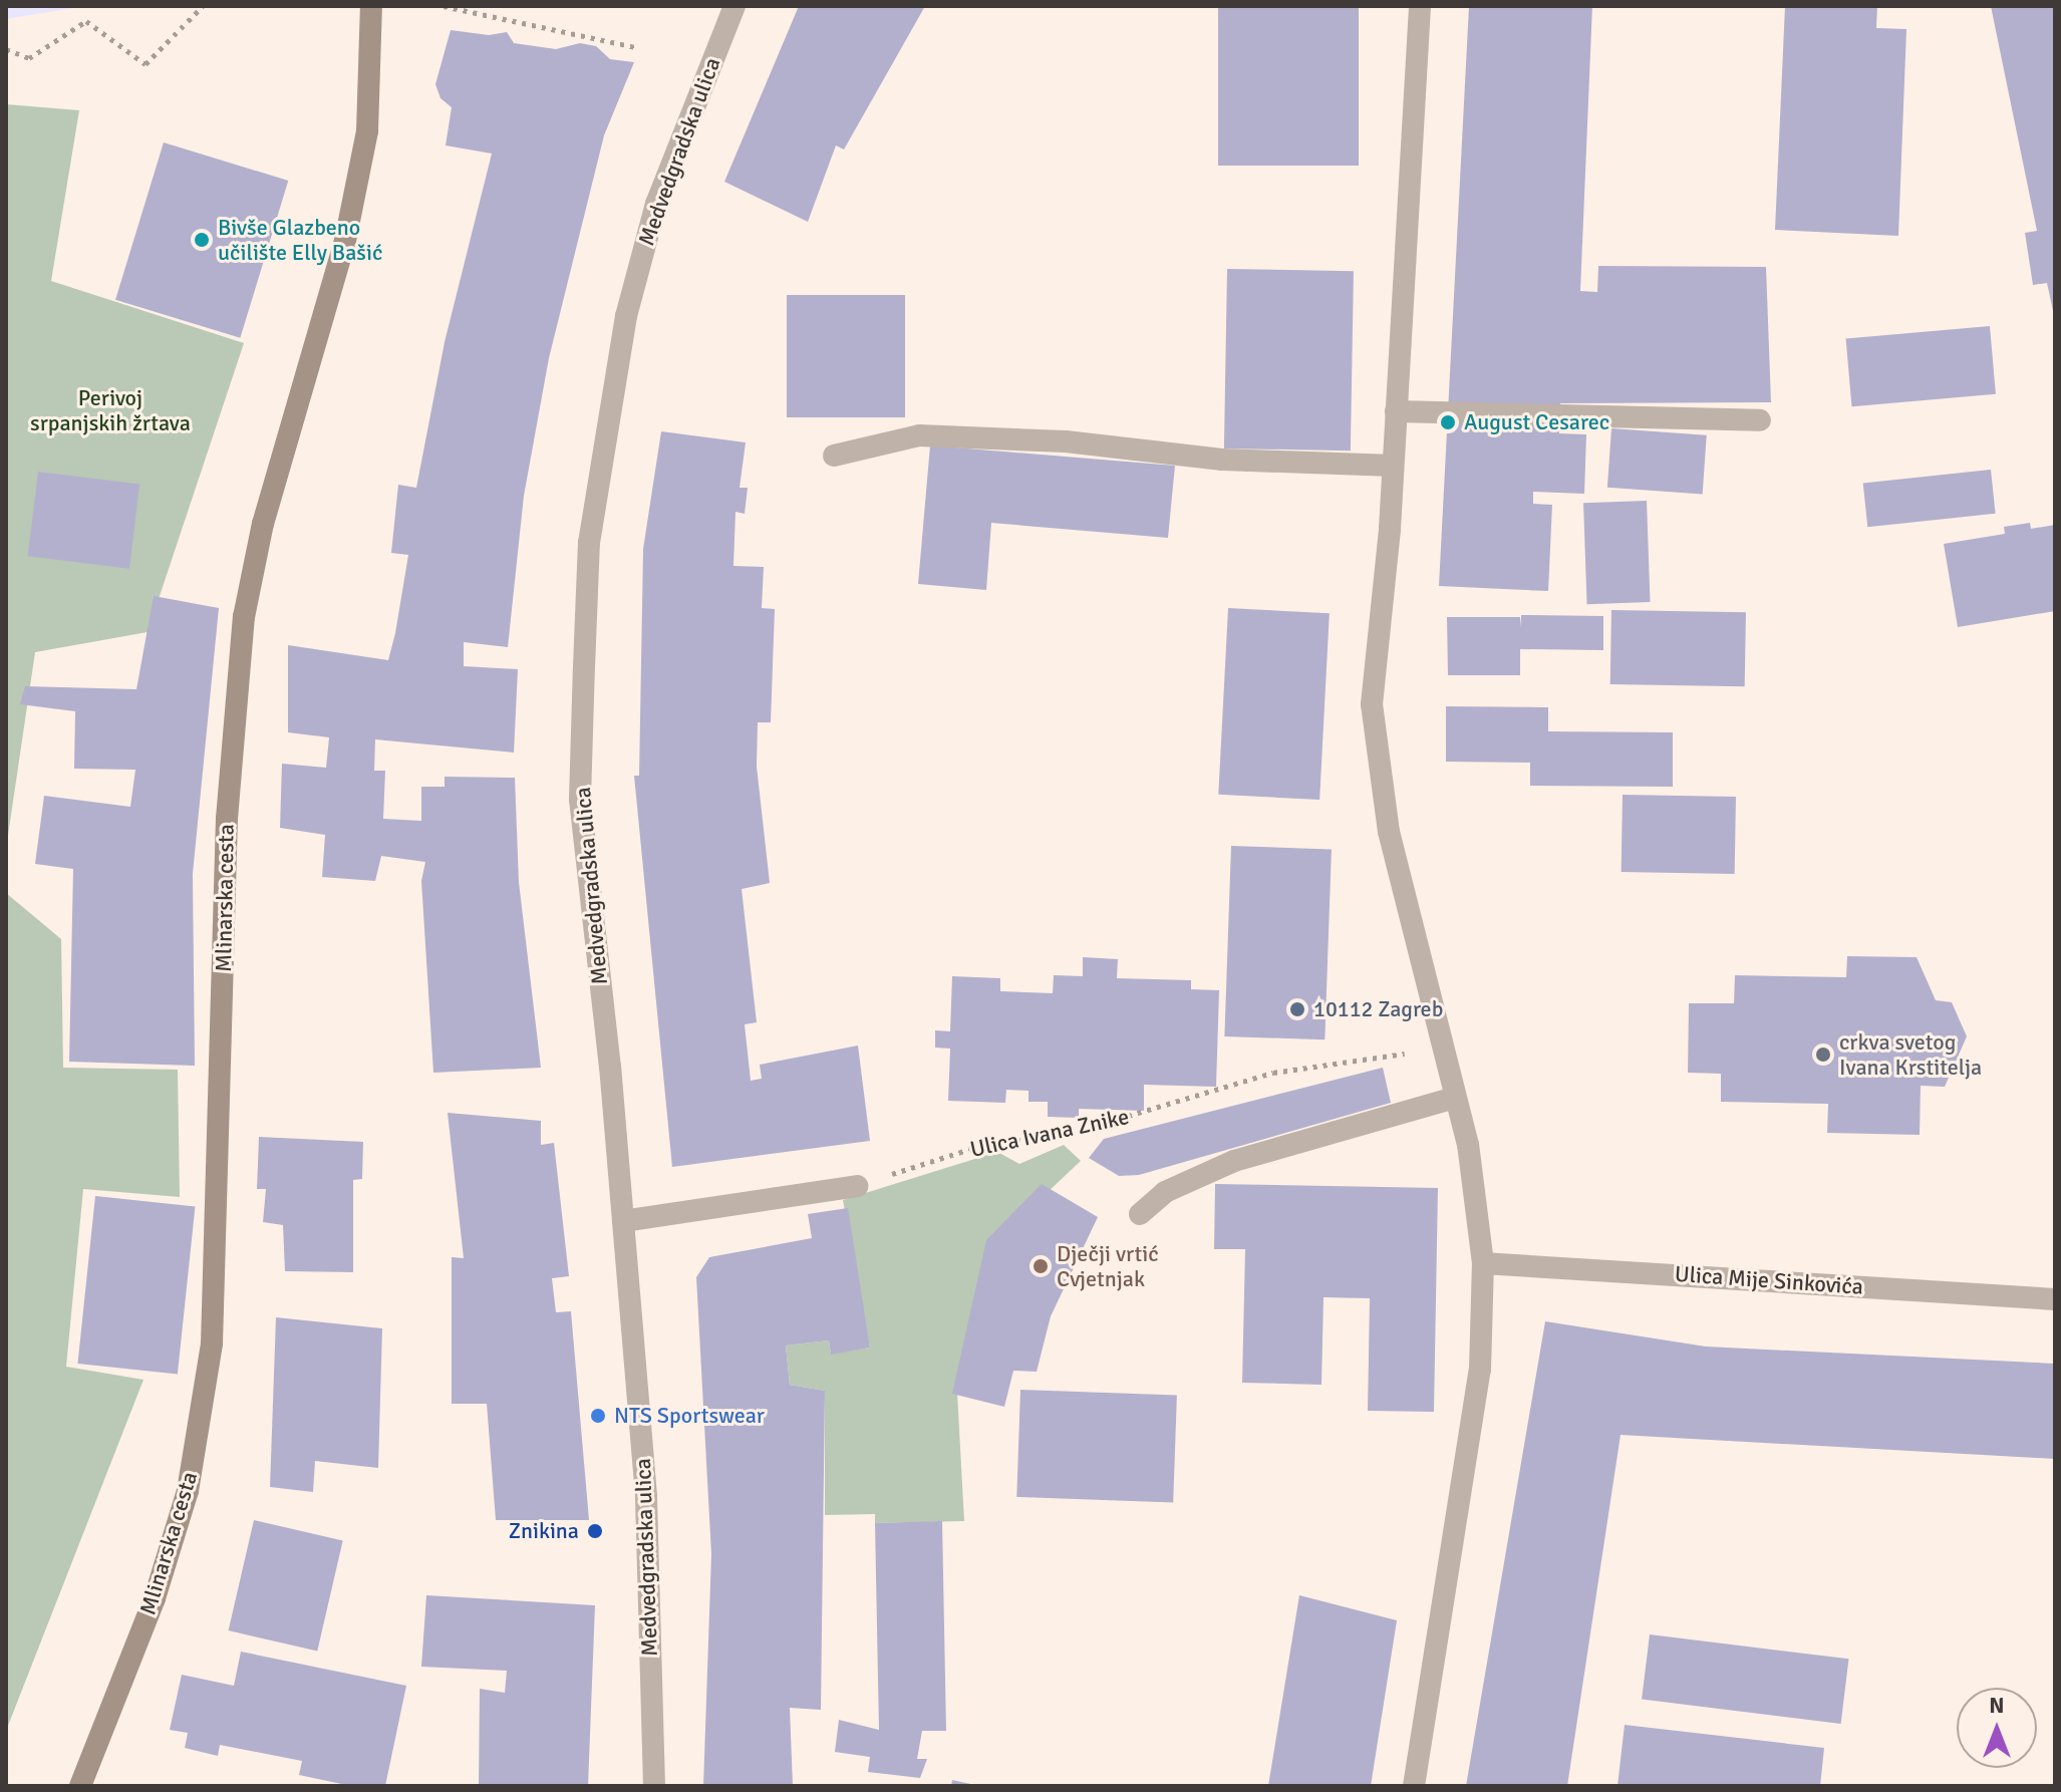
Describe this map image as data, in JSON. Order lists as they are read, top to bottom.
{
  "streets": {
    "main road": ["Mlinarska cesta"],
    "street": ["Medvedgradska ulica", "Ulica Mije Sinkovića"],
    "path": ["Ulica Ivana Znike"]
  },
  "parks": ["Perivoj srpanjskih žrtava"],
  "places": [
    "Bivše Glazbeno učilište Elly Bašić",
    "August Cesarec",
    "10112 Zagreb",
    "crkva svetog Ivana Krstitelja",
    "Dječji vrtić Cvjetnjak",
    "NTS Sportswear",
    "Znikina"
  ],
  "north": "top"
}
